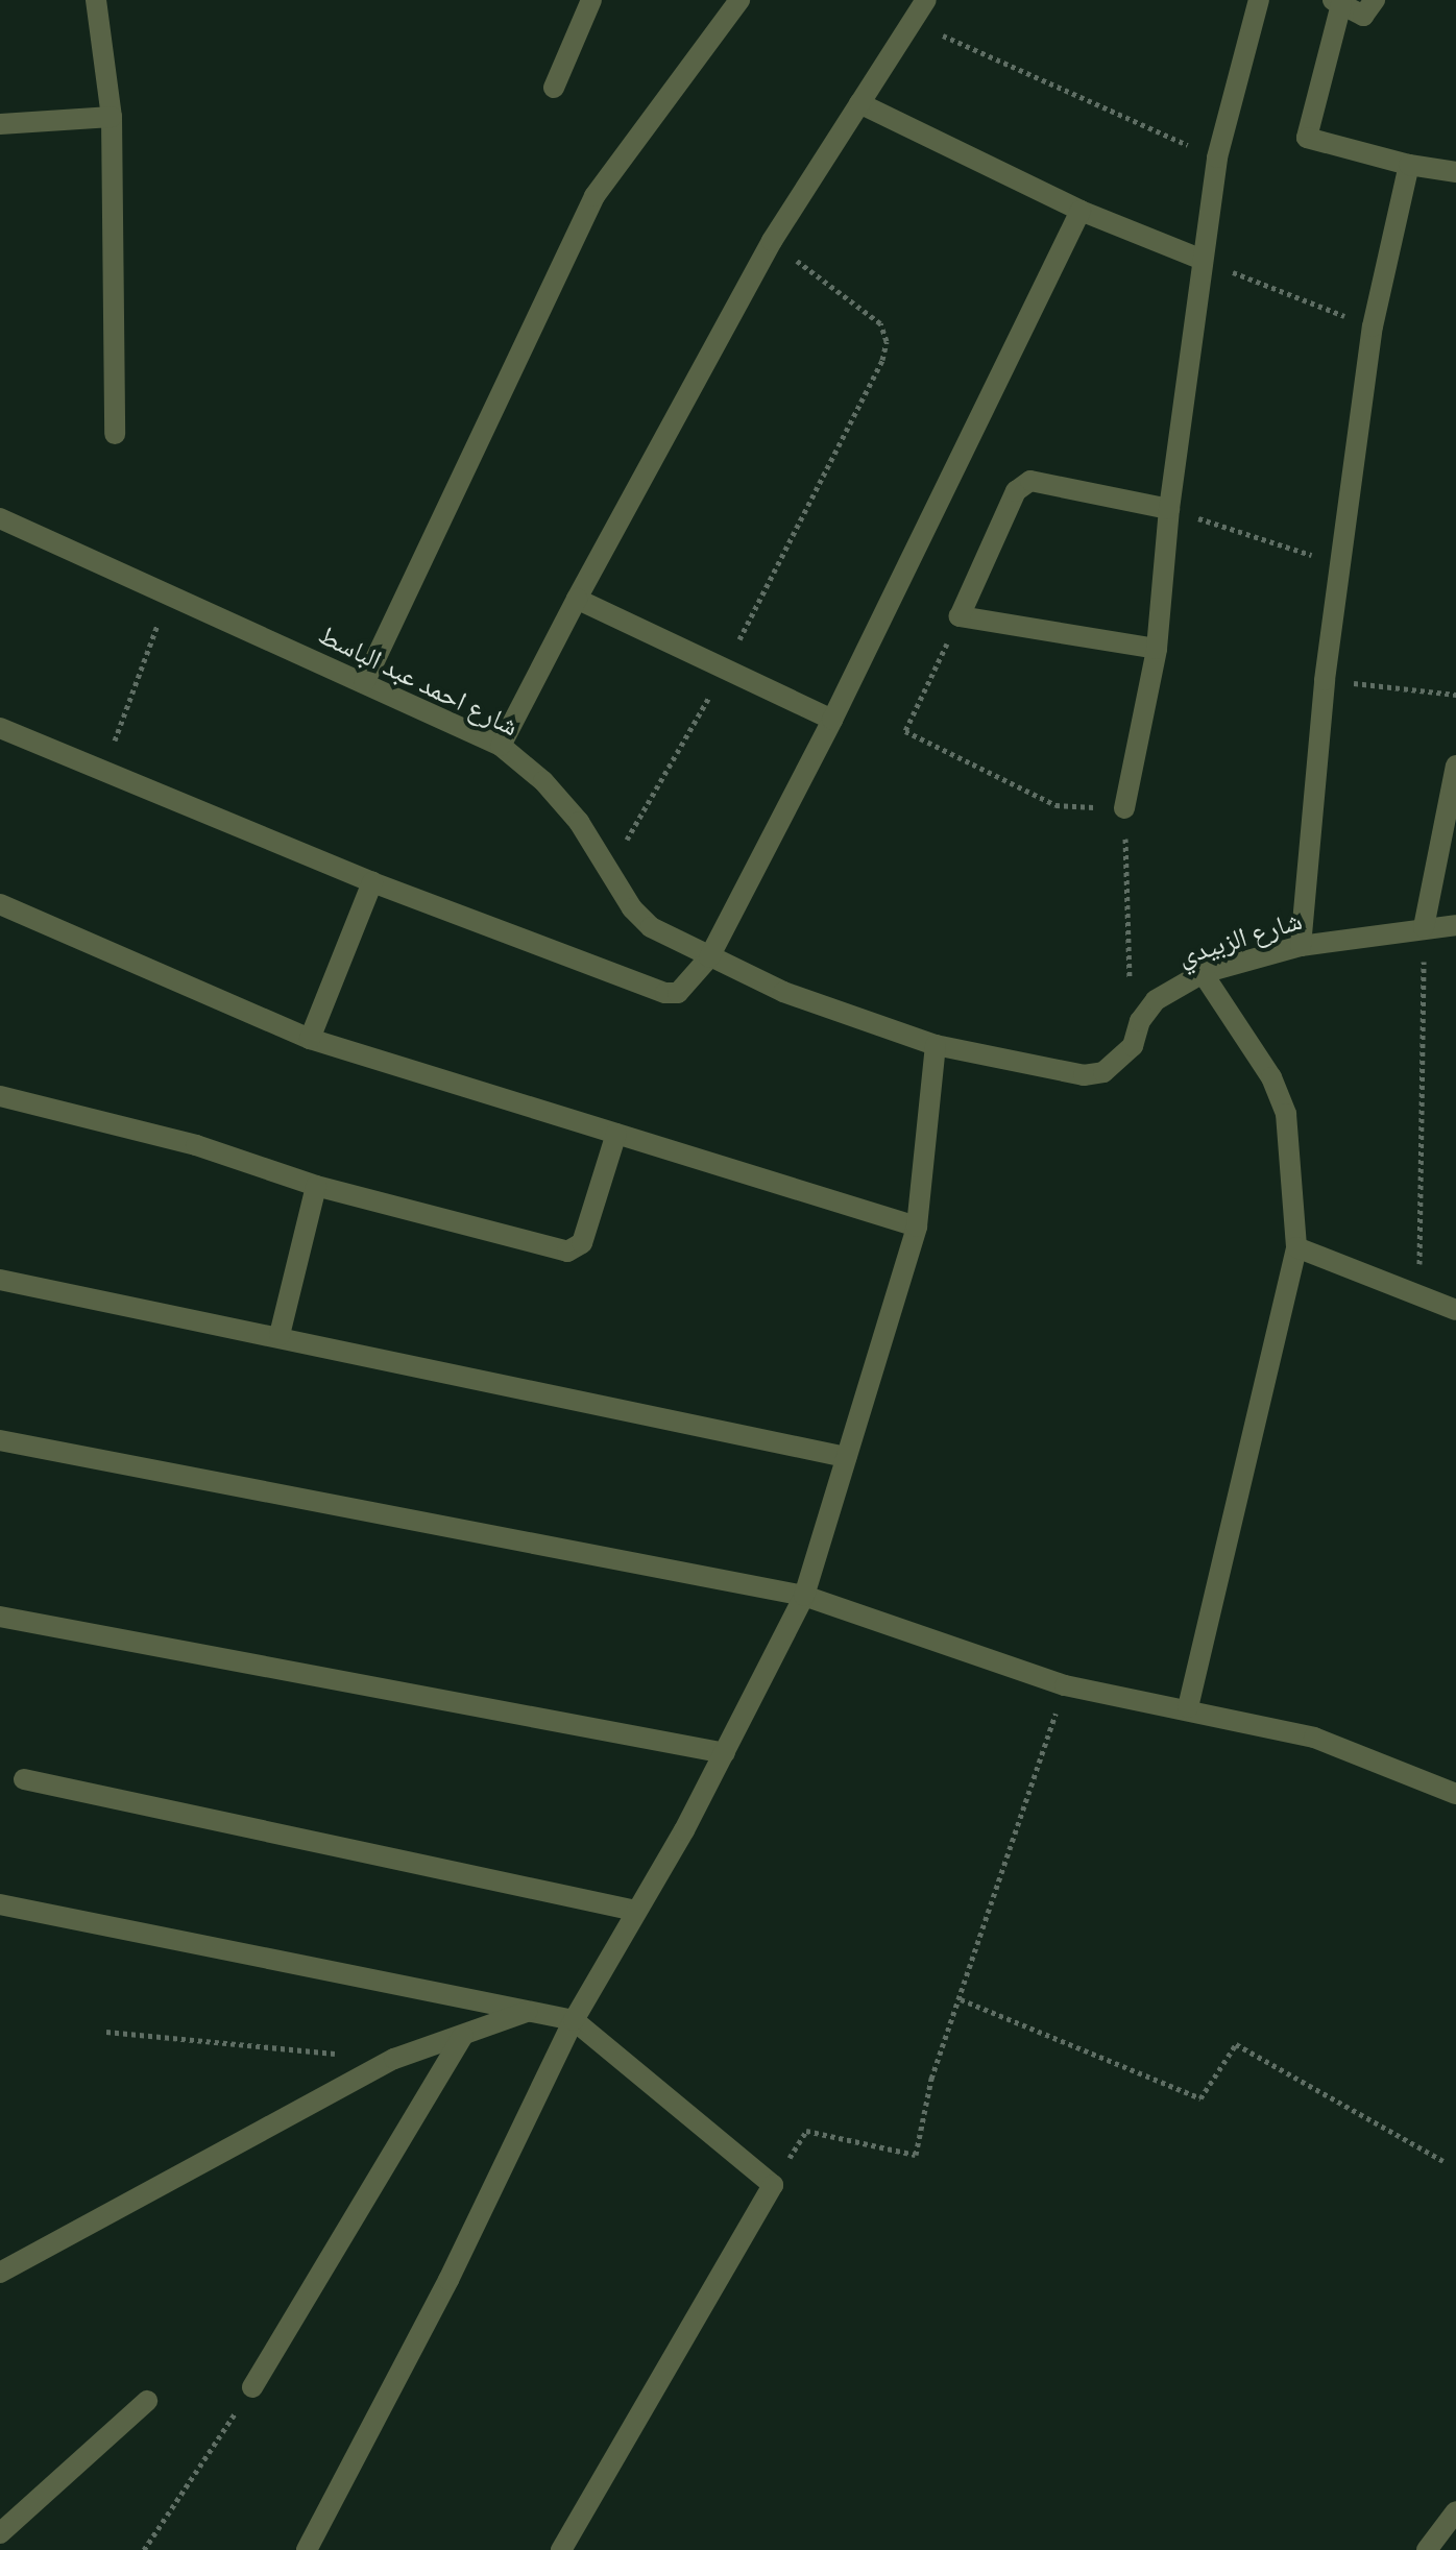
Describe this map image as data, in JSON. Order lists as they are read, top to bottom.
{
  "streets": {
    "street": ["شارع احمد عبد الباسط", "شارع الزبيدي"]
  },
  "crossings": [
    ["شارع احمد عبد الباسط", "شارع الزبيدي"]
  ]
}
